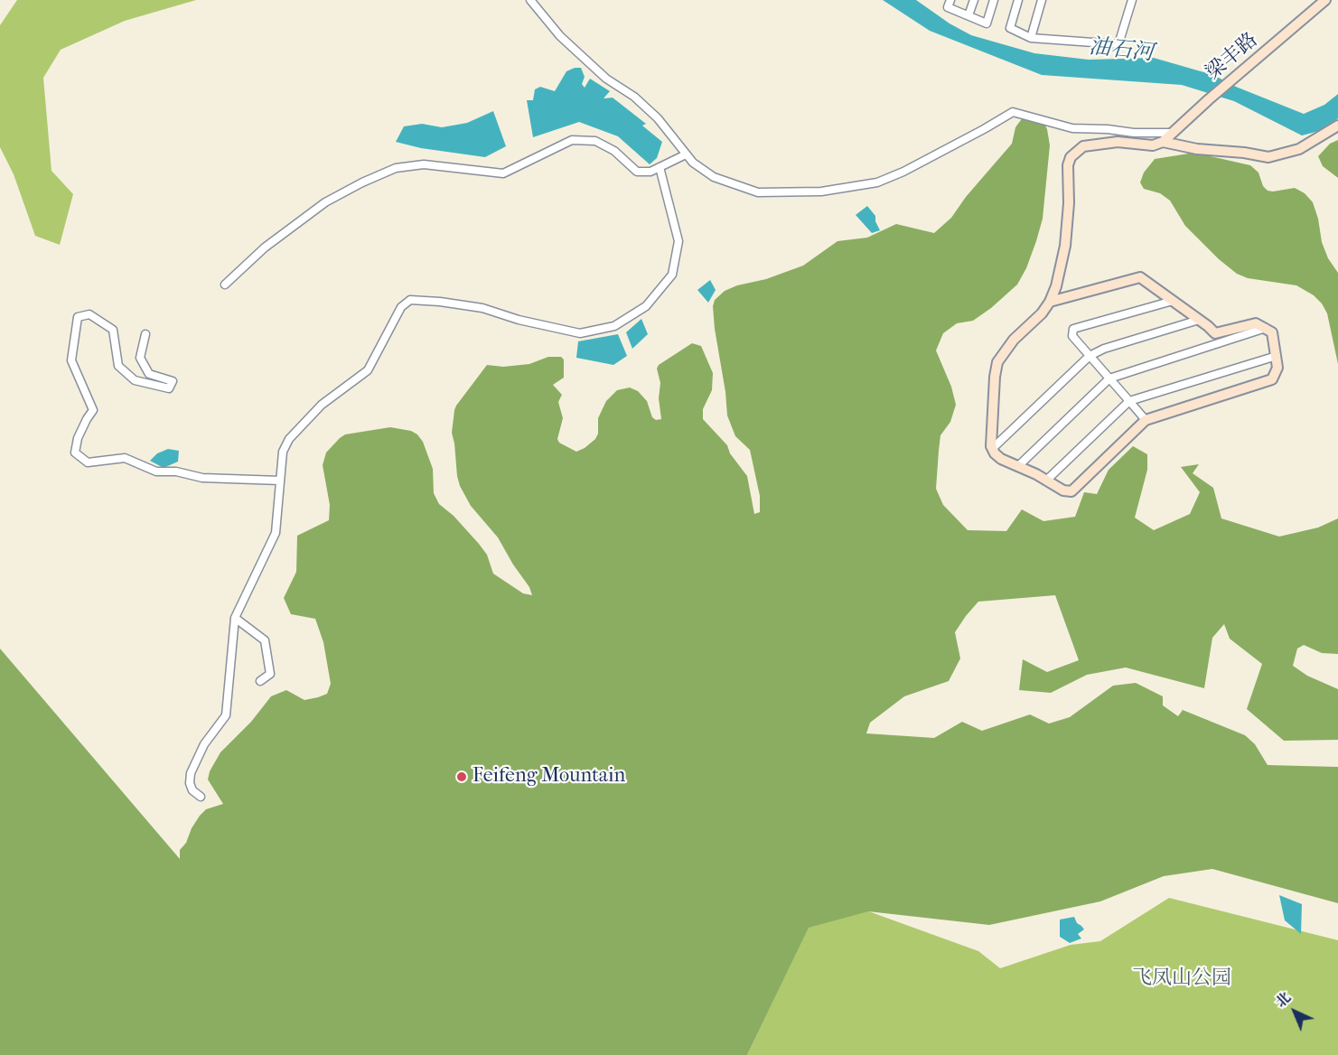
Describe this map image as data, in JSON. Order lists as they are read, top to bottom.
{
  "streets": {
    "street": ["梁丰路"]
  },
  "water": ["油石河"],
  "parks": ["飞凤山公园"],
  "places": ["Feifeng Mountain"],
  "north": "top left"
}
